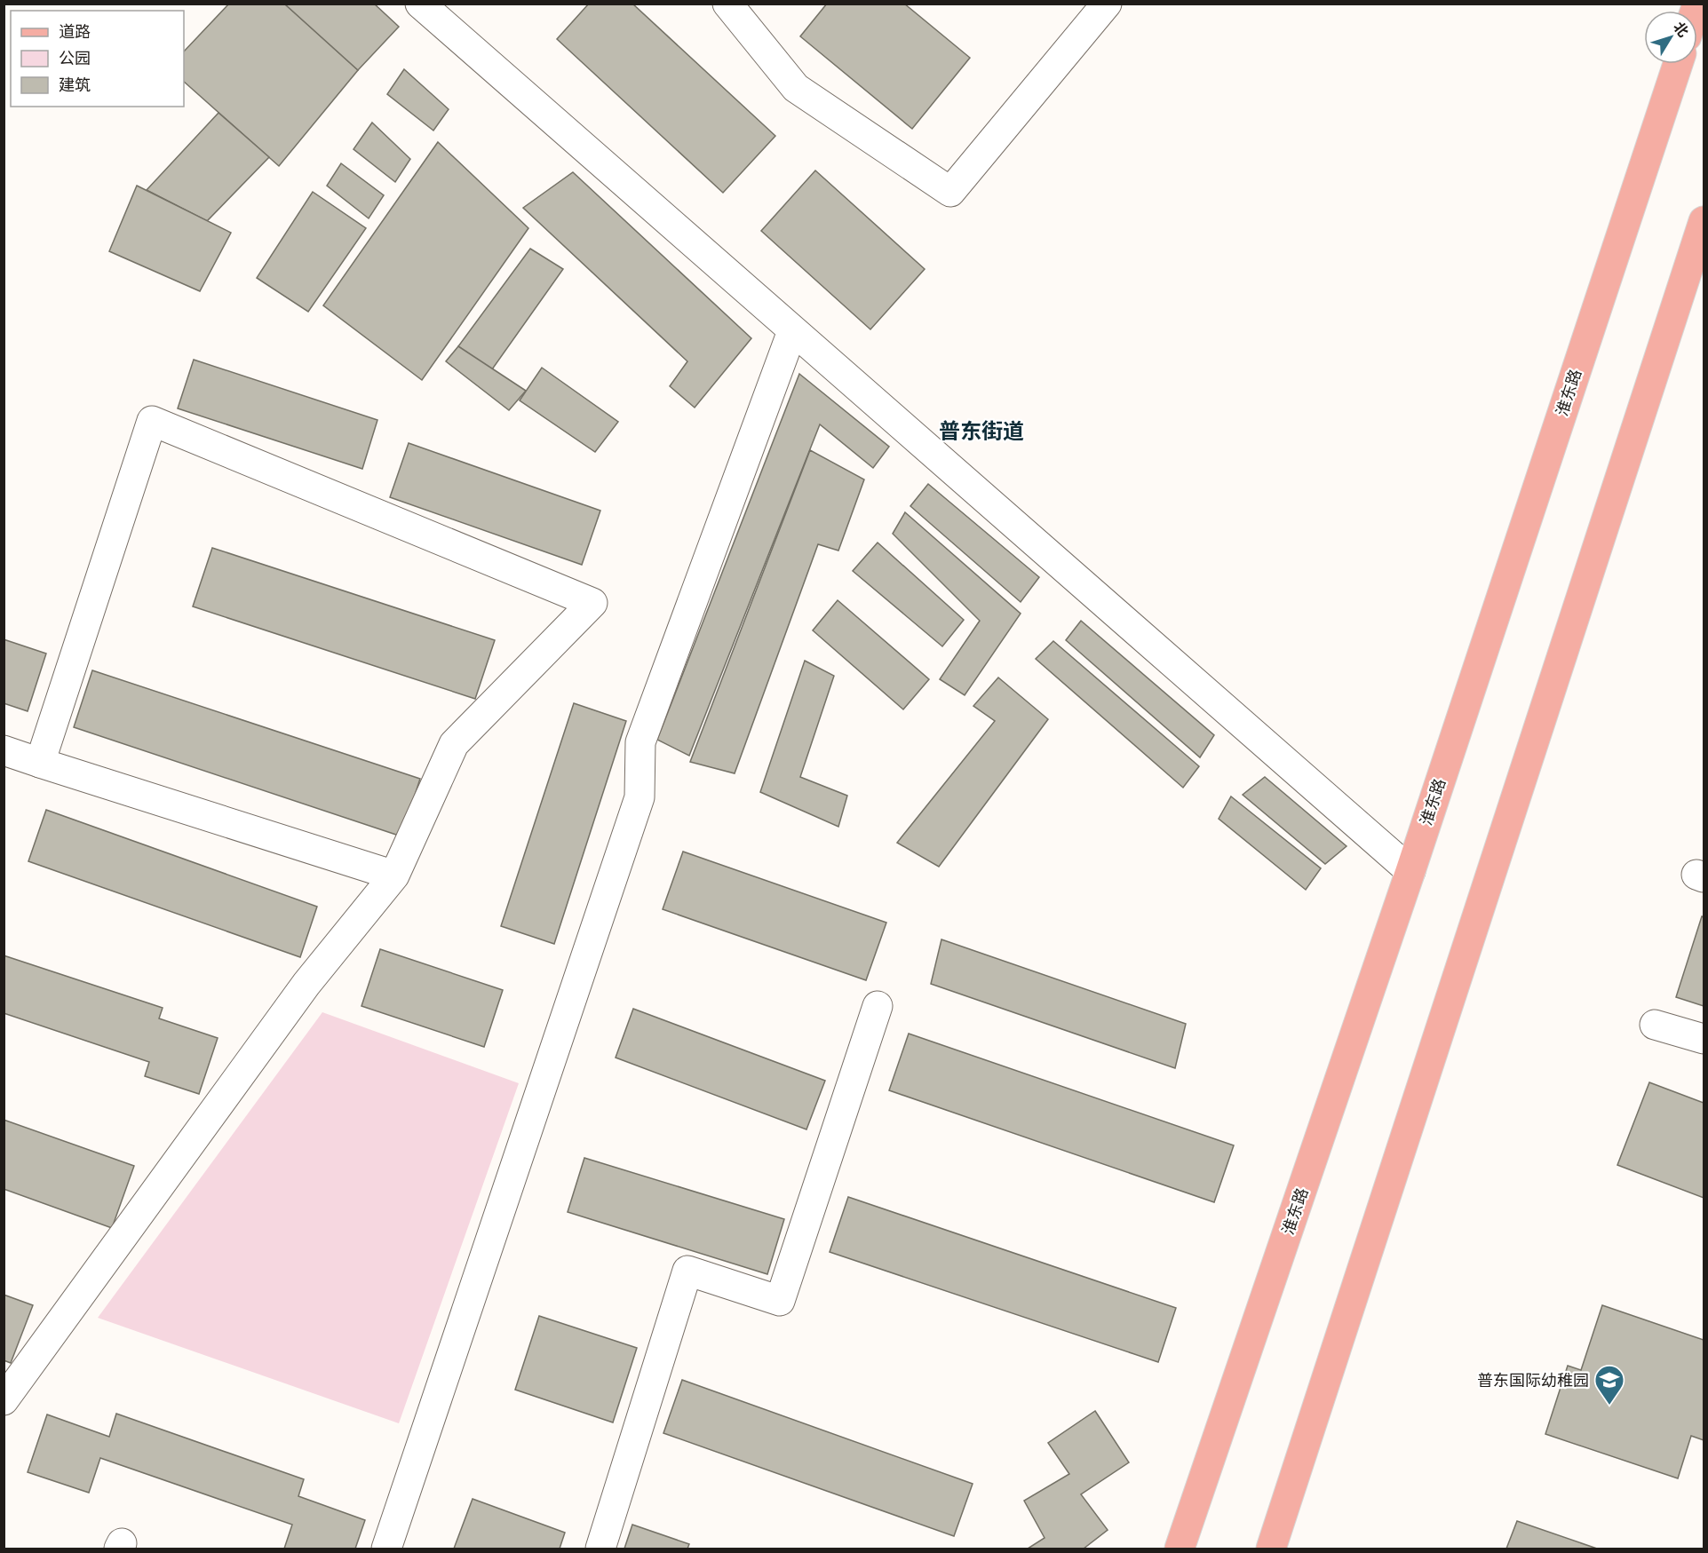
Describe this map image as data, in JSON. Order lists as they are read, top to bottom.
{
  "streets": {
    "main road": ["淮东路"]
  },
  "districts": ["普东街道"],
  "places": {
    "school or university": ["普东国际幼稚园"]
  },
  "legend": ["道路", "公园", "建筑"],
  "north": "top right"
}
